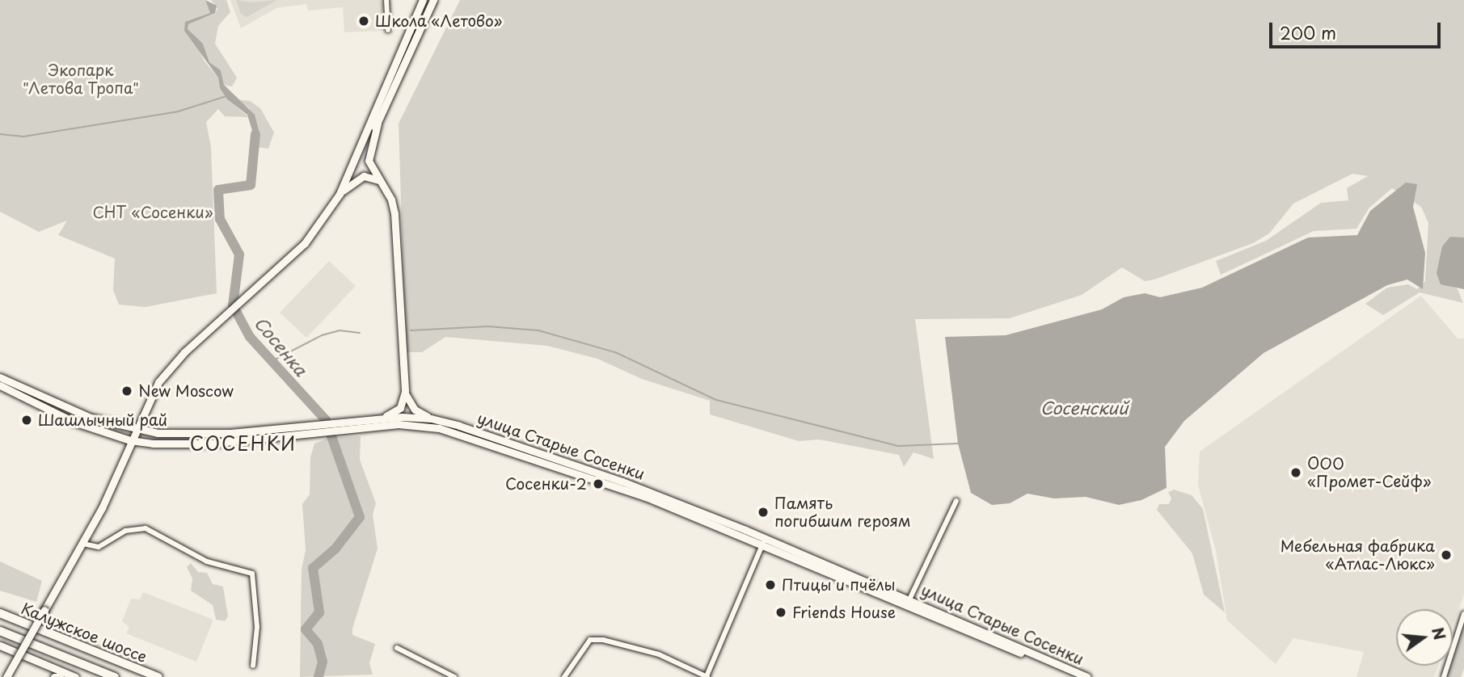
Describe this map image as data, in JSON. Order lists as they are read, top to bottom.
{
  "streets": {
    "highway": ["Калужское шоссе"],
    "main road": ["улица Старые Сосенки"]
  },
  "districts": ["СОСЕНКИ"],
  "water": ["Сосенка", "Сосенский"],
  "parks": ["Экопарк \"Летова Тропа\"", "СНТ «Сосенки»"],
  "places": [
    "Школа «Летово»",
    "New Moscow",
    "Шашлычный рай",
    "ООО «Промет-Сейф»",
    "Сосенки-2",
    "Память погибшим героям",
    "Мебельная фабрика «Атлас-Люкс»",
    "Птицы и пчёлы",
    "Friends House"
  ],
  "scale_bar": "200 m",
  "north": "right"
}
